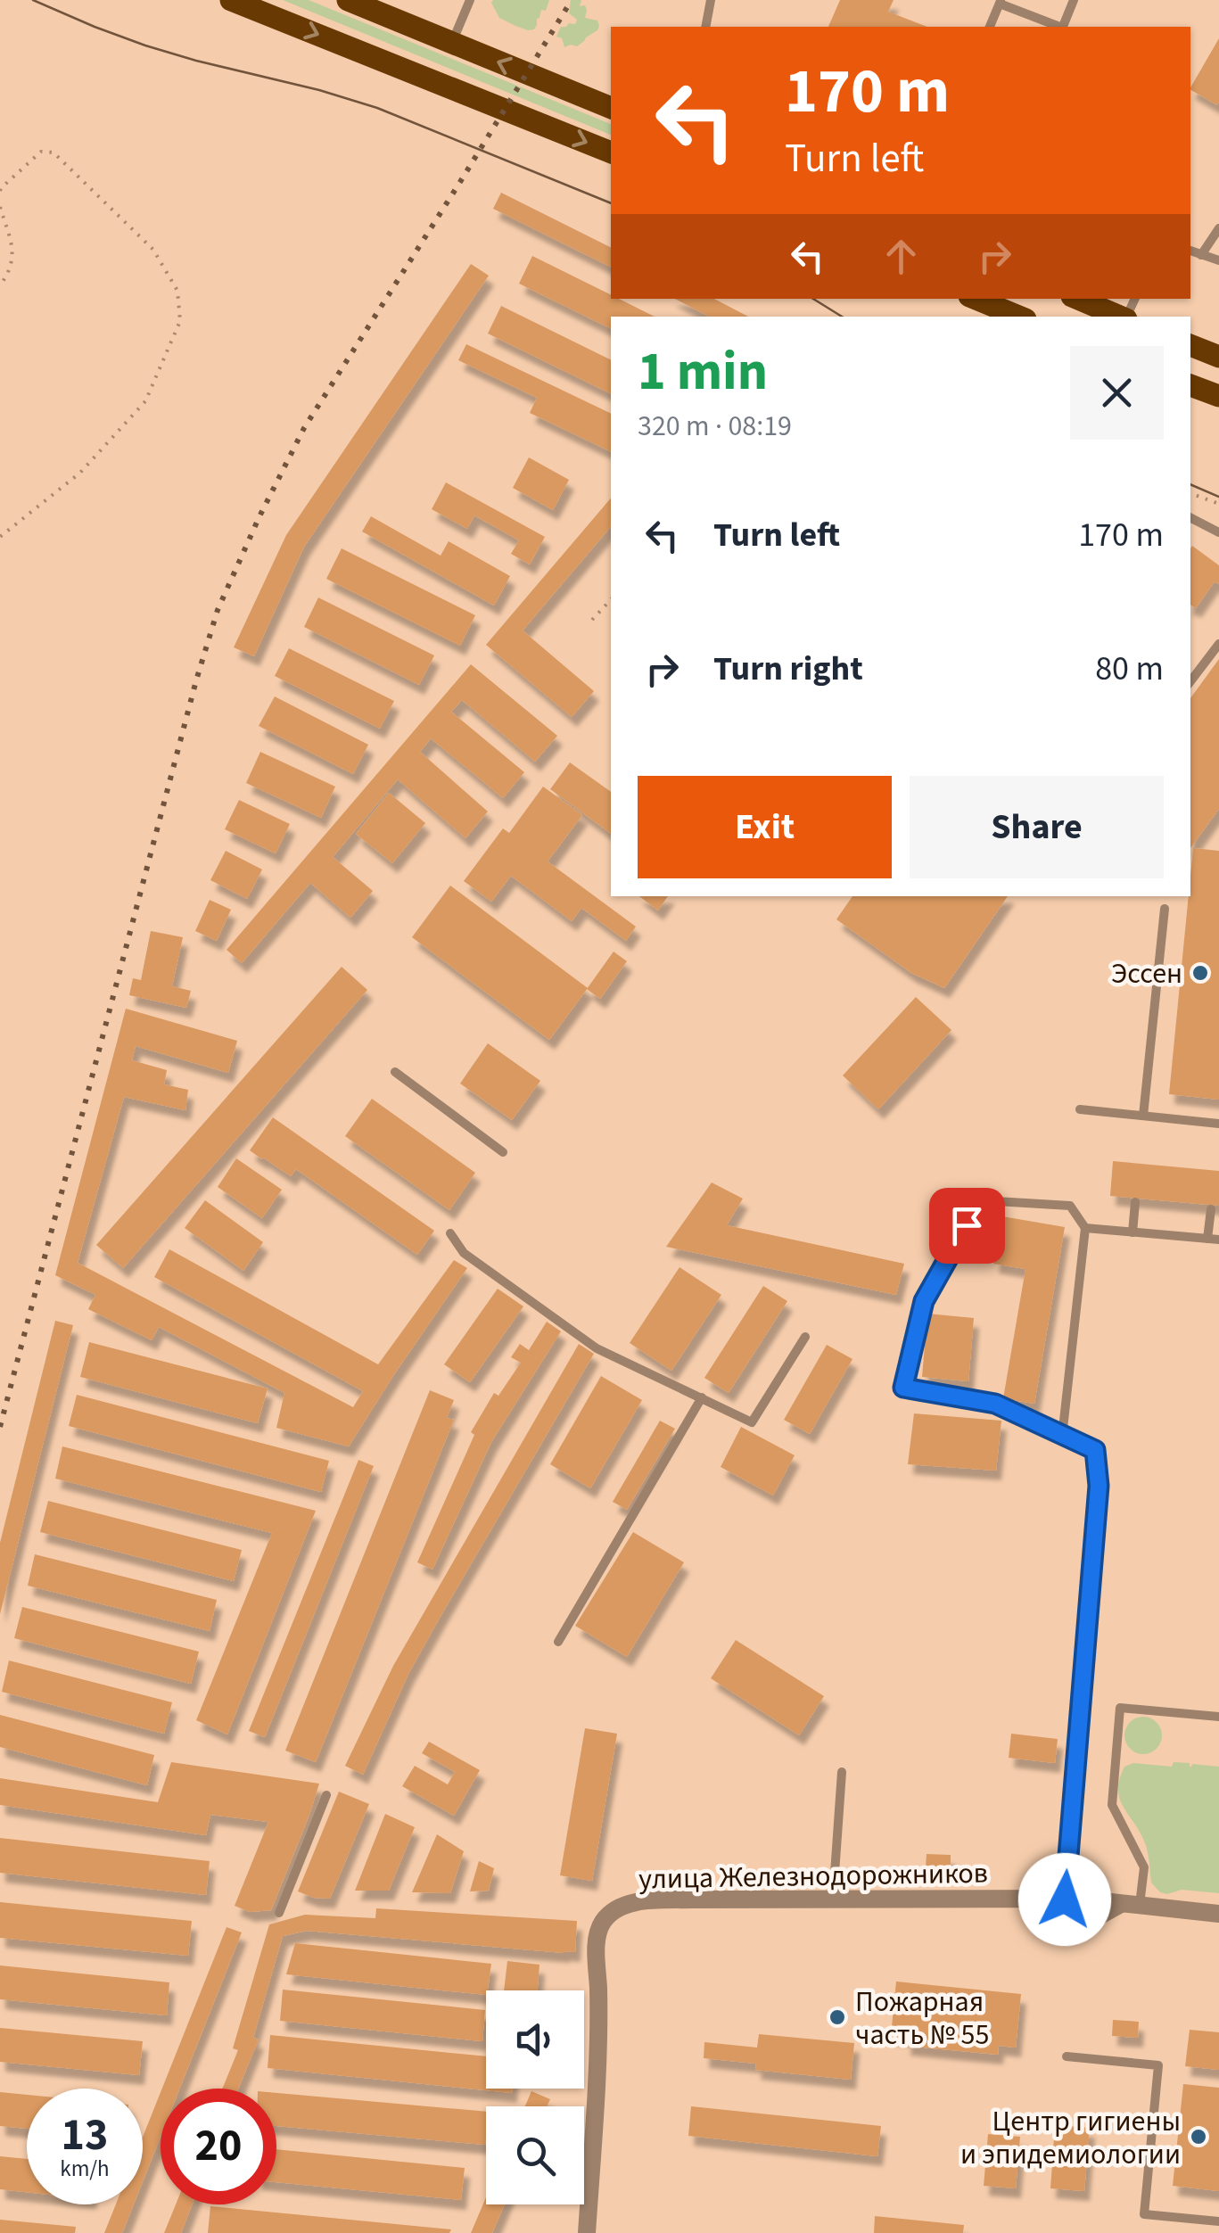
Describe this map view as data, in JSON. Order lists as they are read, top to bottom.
{
  "streets": {
    "street": ["улица Железнодорожников"]
  },
  "places": ["Эссен", "Пожарная часть № 55", "Центр гигиены и эпидемиологии"],
  "page": {
    "turn": ["170 m", "Turn left"],
    "heading": ["1 min", "320 m · 08:19"],
    "list": [
      {
        "name": "Turn left",
        "value": "170 m"
      },
      {
        "name": "Turn right",
        "value": "80 m"
      }
    ],
    "buttons": ["Exit", "Share"],
    "speed": "13 km/h",
    "limit": "20"
  }
}
